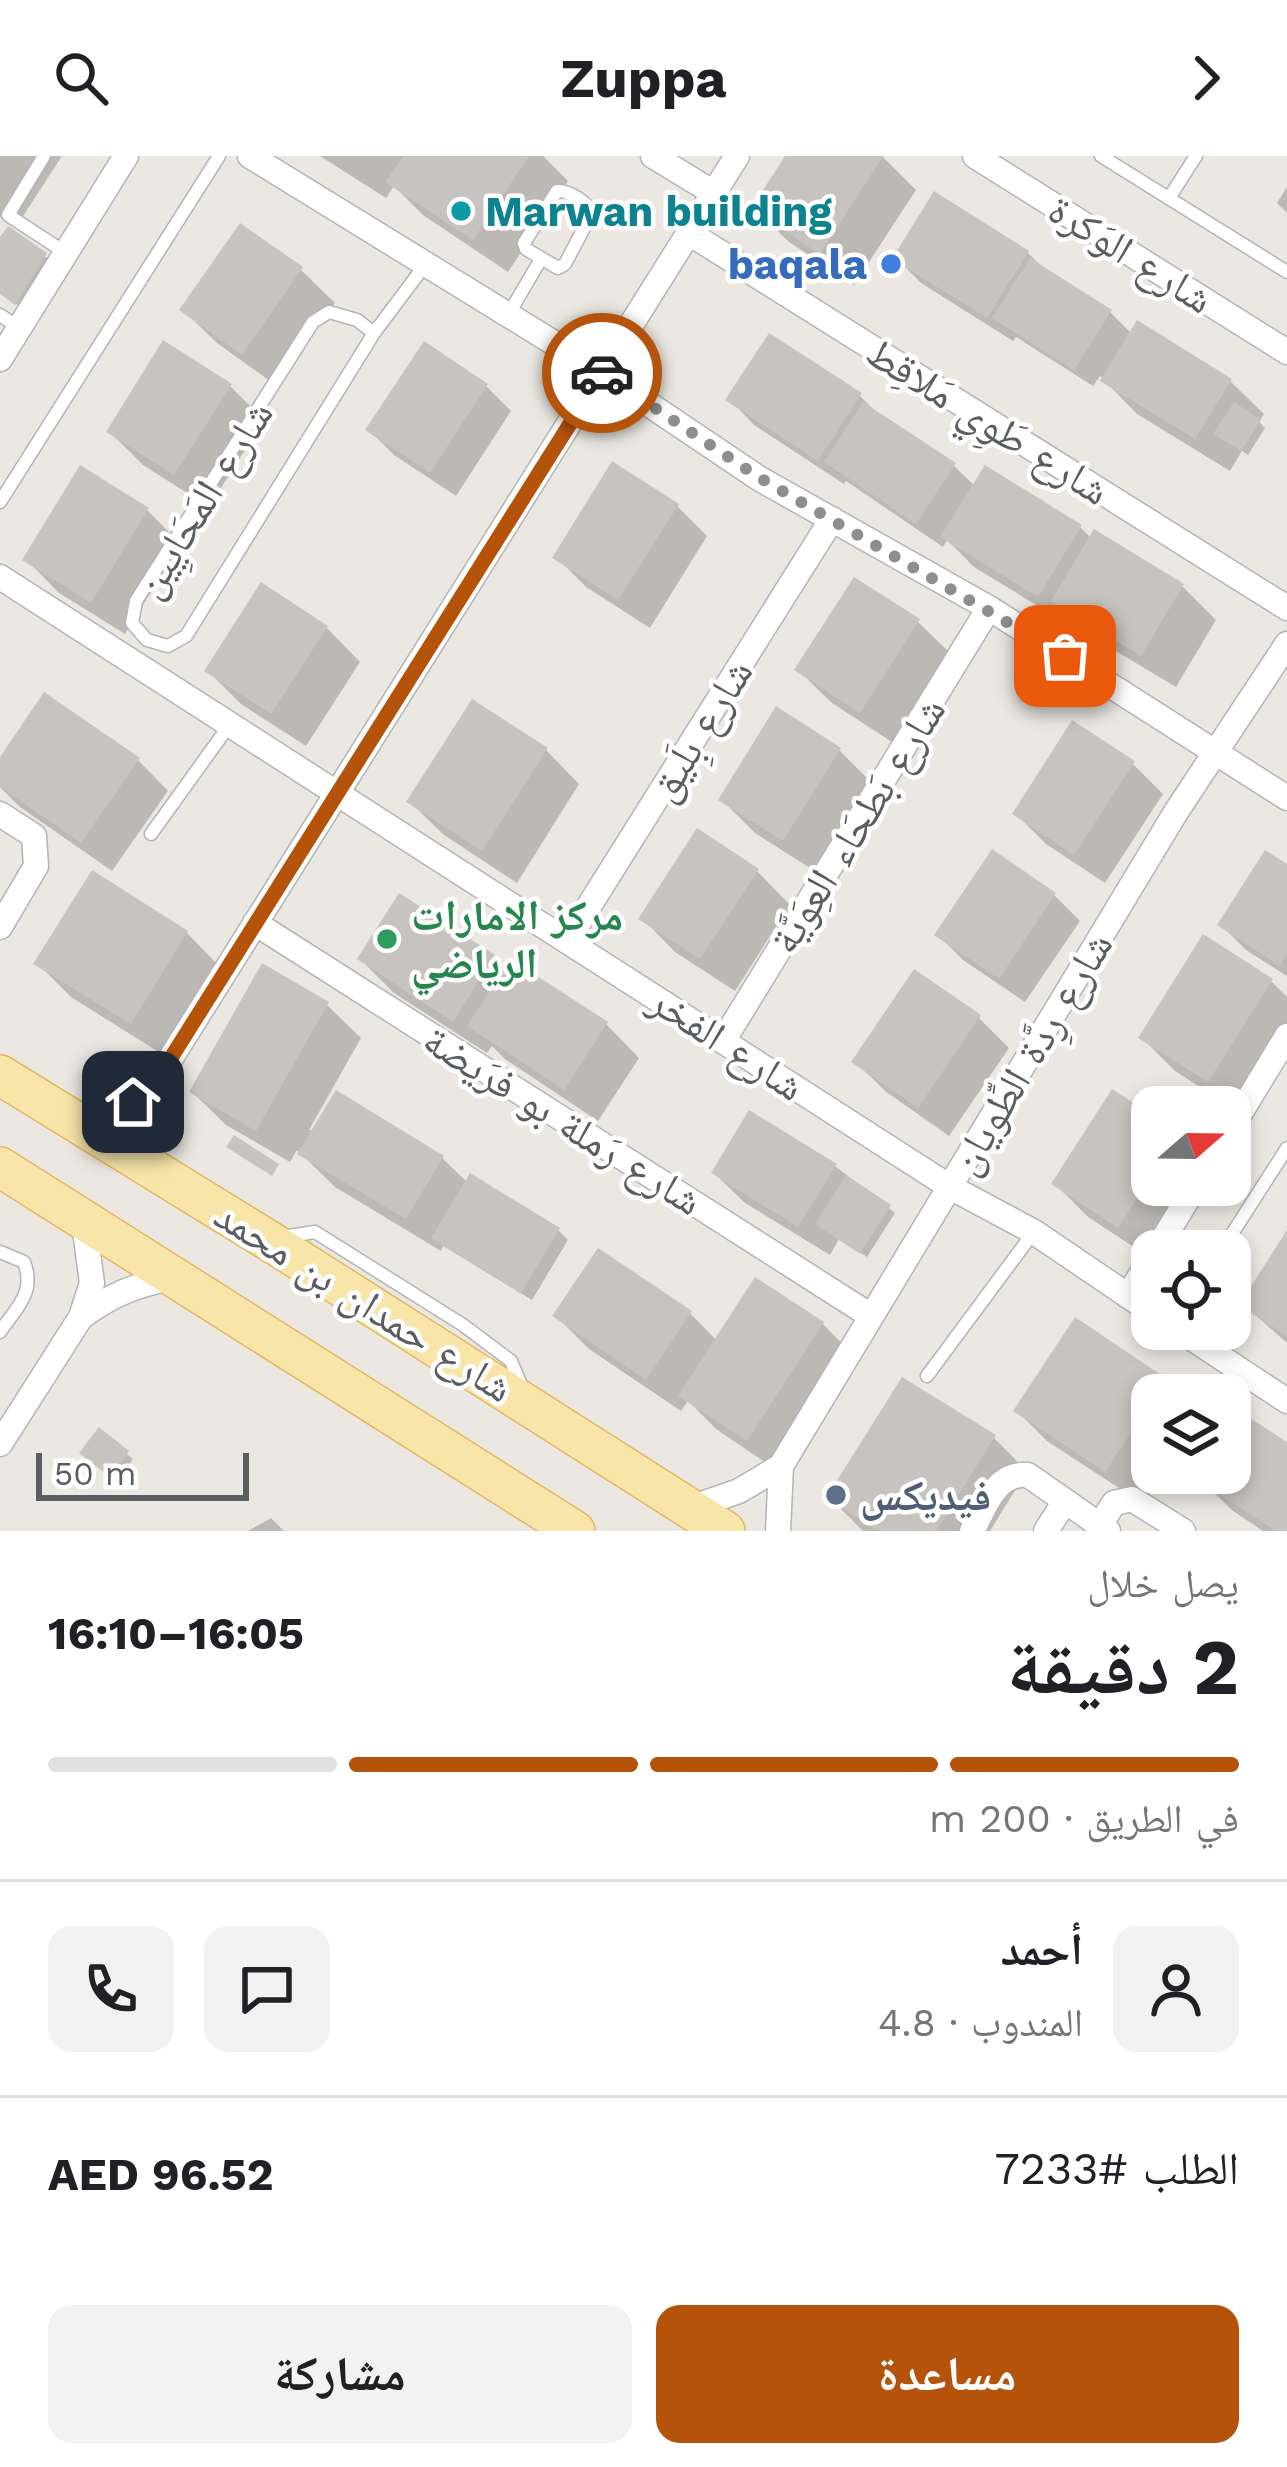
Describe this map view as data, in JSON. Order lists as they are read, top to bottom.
{
  "streets": {
    "main road": ["شارع حمدان بن محمد"],
    "street": [
      "شارع الوَكرة",
      "شارع طَوِي مَلاقِط",
      "شارع بِلَيق",
      "شارع بَطحَاء العِوَيَّة",
      "شارع الفخر",
      "شارع رِدَّة الطِّويان",
      "شارع رَملة بو فرَيضة"
    ],
    "lane": ["شارع المَحَايِين"]
  },
  "crossings": [
    ["شارع بِلَيق", "شارع الفخر"],
    ["شارع بَطحَاء العِوَيَّة", "شارع الفخر"],
    ["شارع الفخر", "شارع رِدَّة الطِّويان"],
    ["شارع رِدَّة الطِّويان", "شارع رَملة بو فرَيضة"]
  ],
  "places": [
    "Marwan building",
    "baqala",
    "مركز الامارات الرياضي",
    "فيديكس"
  ],
  "scale_bar": "50 m",
  "north": "right",
  "page": {
    "header": "Zuppa",
    "scale": "50 m",
    "heading": ["2 دقيقة", "يصل خلال", "16:05–16:10"],
    "panel": [
      "أحمد",
      "المندوب · 4.8",
      "الطلب #7233",
      "AED 96.52"
    ],
    "bar": "في الطريق · 200 m",
    "buttons": ["مساعدة", "مشاركة"]
  }
}
